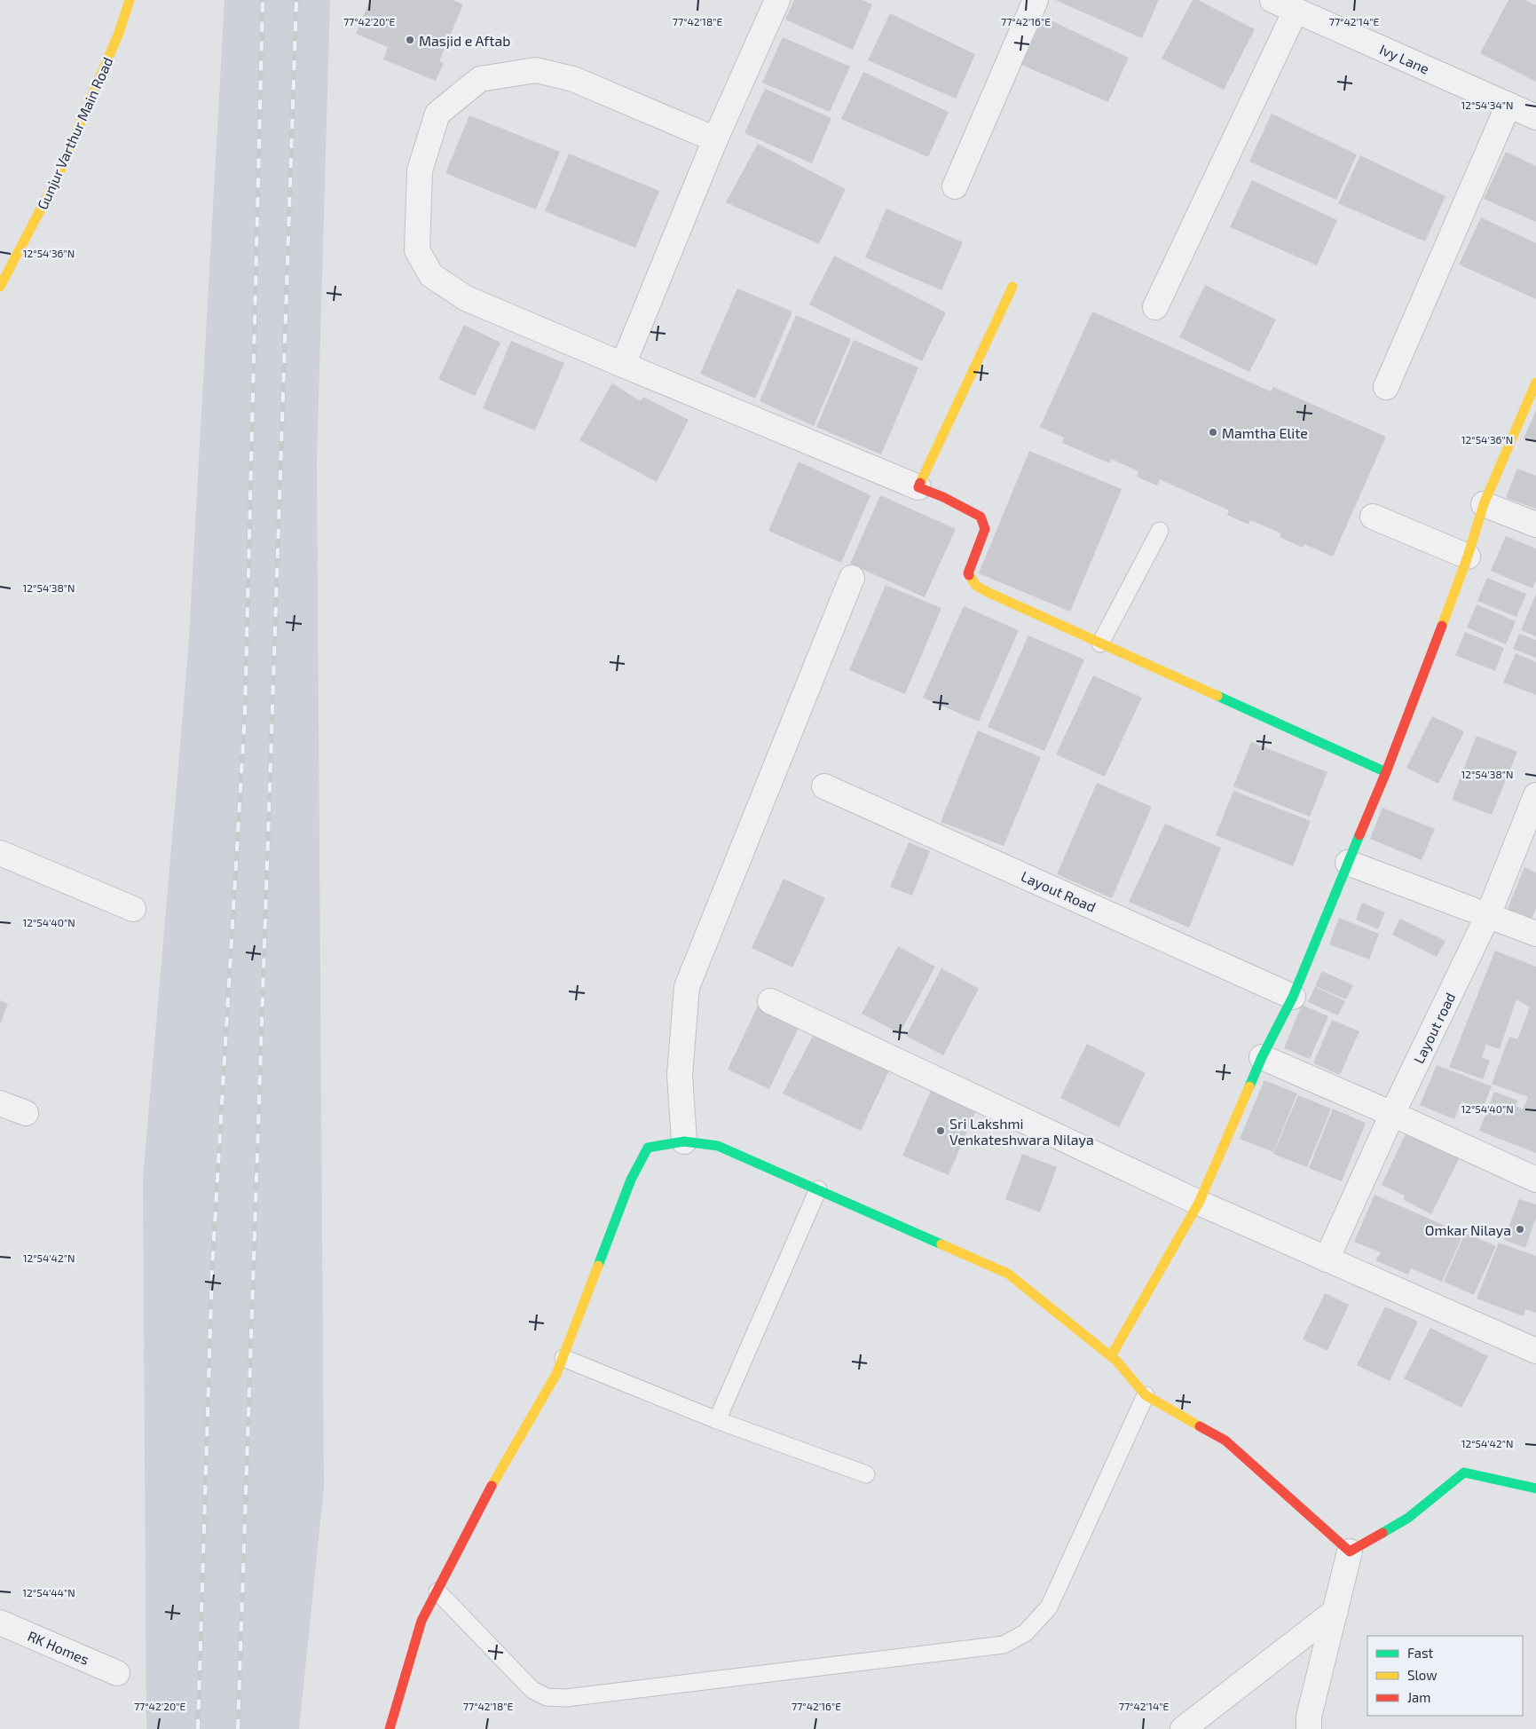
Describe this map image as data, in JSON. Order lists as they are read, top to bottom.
{
  "streets": {
    "street": [
      "Ivy Lane",
      "Gunjur Varthur Main Road",
      "Layout Road",
      "Layout road",
      "RK Homes"
    ]
  },
  "places": [
    "Masjid e Aftab",
    "Mamtha Elite",
    "Sri Lakshmi Venkateshwara Nilaya",
    "Omkar Nilaya"
  ],
  "legend": ["Fast", "Slow", "Jam"],
  "coordinates": [
    "77°42'20\"E",
    "77°42'18\"E",
    "77°42'16\"E",
    "77°42'14\"E",
    "12°54'34\"N",
    "12°54'36\"N",
    "12°54'38\"N",
    "12°54'40\"N",
    "12°54'42\"N",
    "12°54'44\"N"
  ]
}
